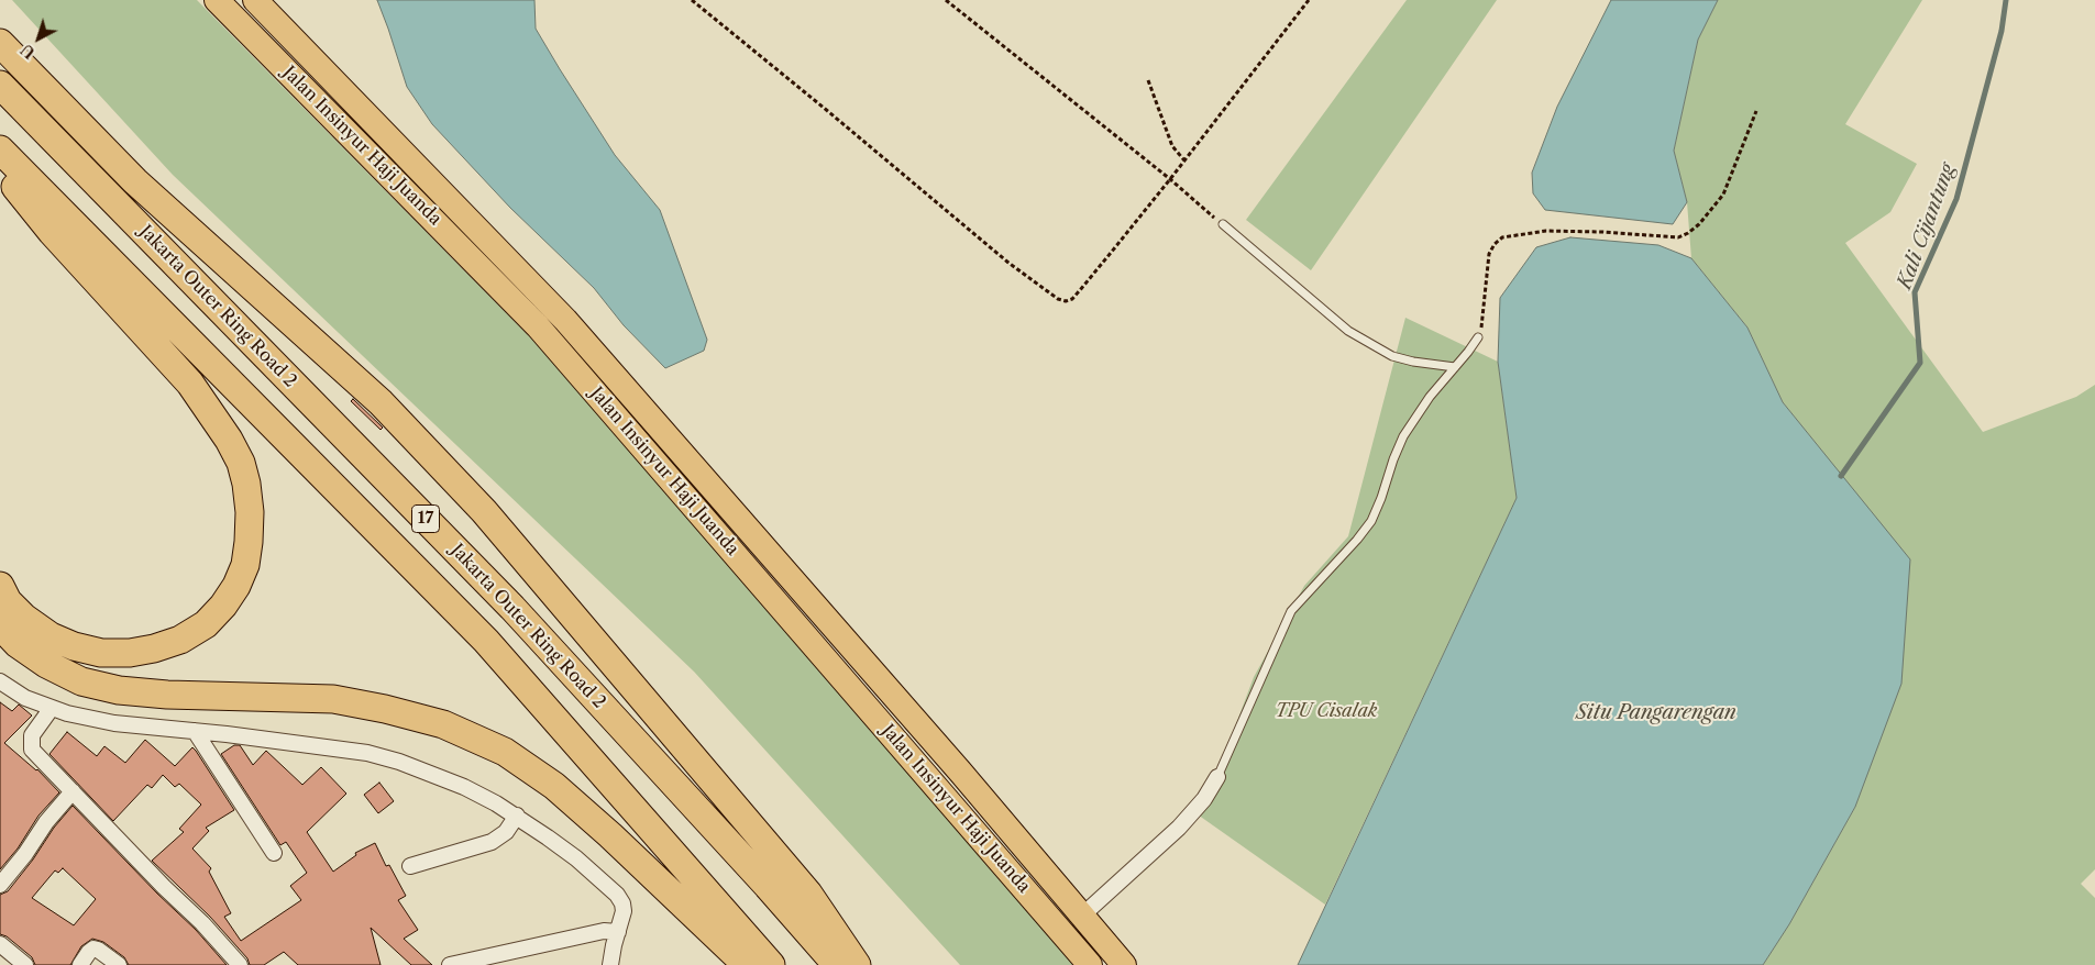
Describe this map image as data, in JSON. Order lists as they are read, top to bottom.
{
  "streets": {
    "highway": ["Jalan Insinyur Haji Juanda", "Jakarta Outer Ring Road 2", "17"]
  },
  "water": ["Kali Cijantung", "Situ Pangarengan"],
  "parks": ["TPU Cisalak"],
  "north": "bottom left"
}
